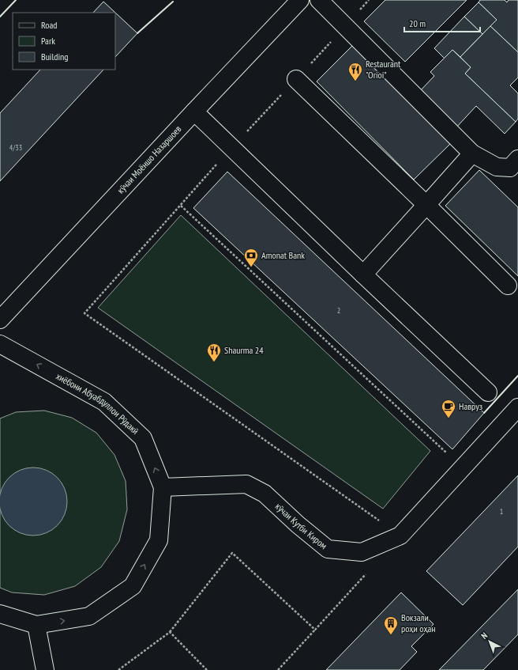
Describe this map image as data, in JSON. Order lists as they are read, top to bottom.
{
  "streets": {
    "street": ["кӯчаи Моёншо Назаршоев", "хиёбони Абуабдуллои Рӯдакӣ", "кӯчаи Кутби Киром"]
  },
  "crossings": [
    ["хиёбони Абуабдуллои Рӯдакӣ", "кӯчаи Кутби Киром"]
  ],
  "places": {
    "restaurant": ["Restaurant \"Orioi\"", "Shaurma 24"],
    "bank": ["Amonat Bank"],
    "cafe": ["Навруз"],
    "building": ["Вокзали роҳи оҳан"]
  },
  "house_numbers": ["4/33", "2", "1"],
  "legend": ["Road", "Park", "Building"],
  "scale_bar": "20 m",
  "north": "top left"
}
